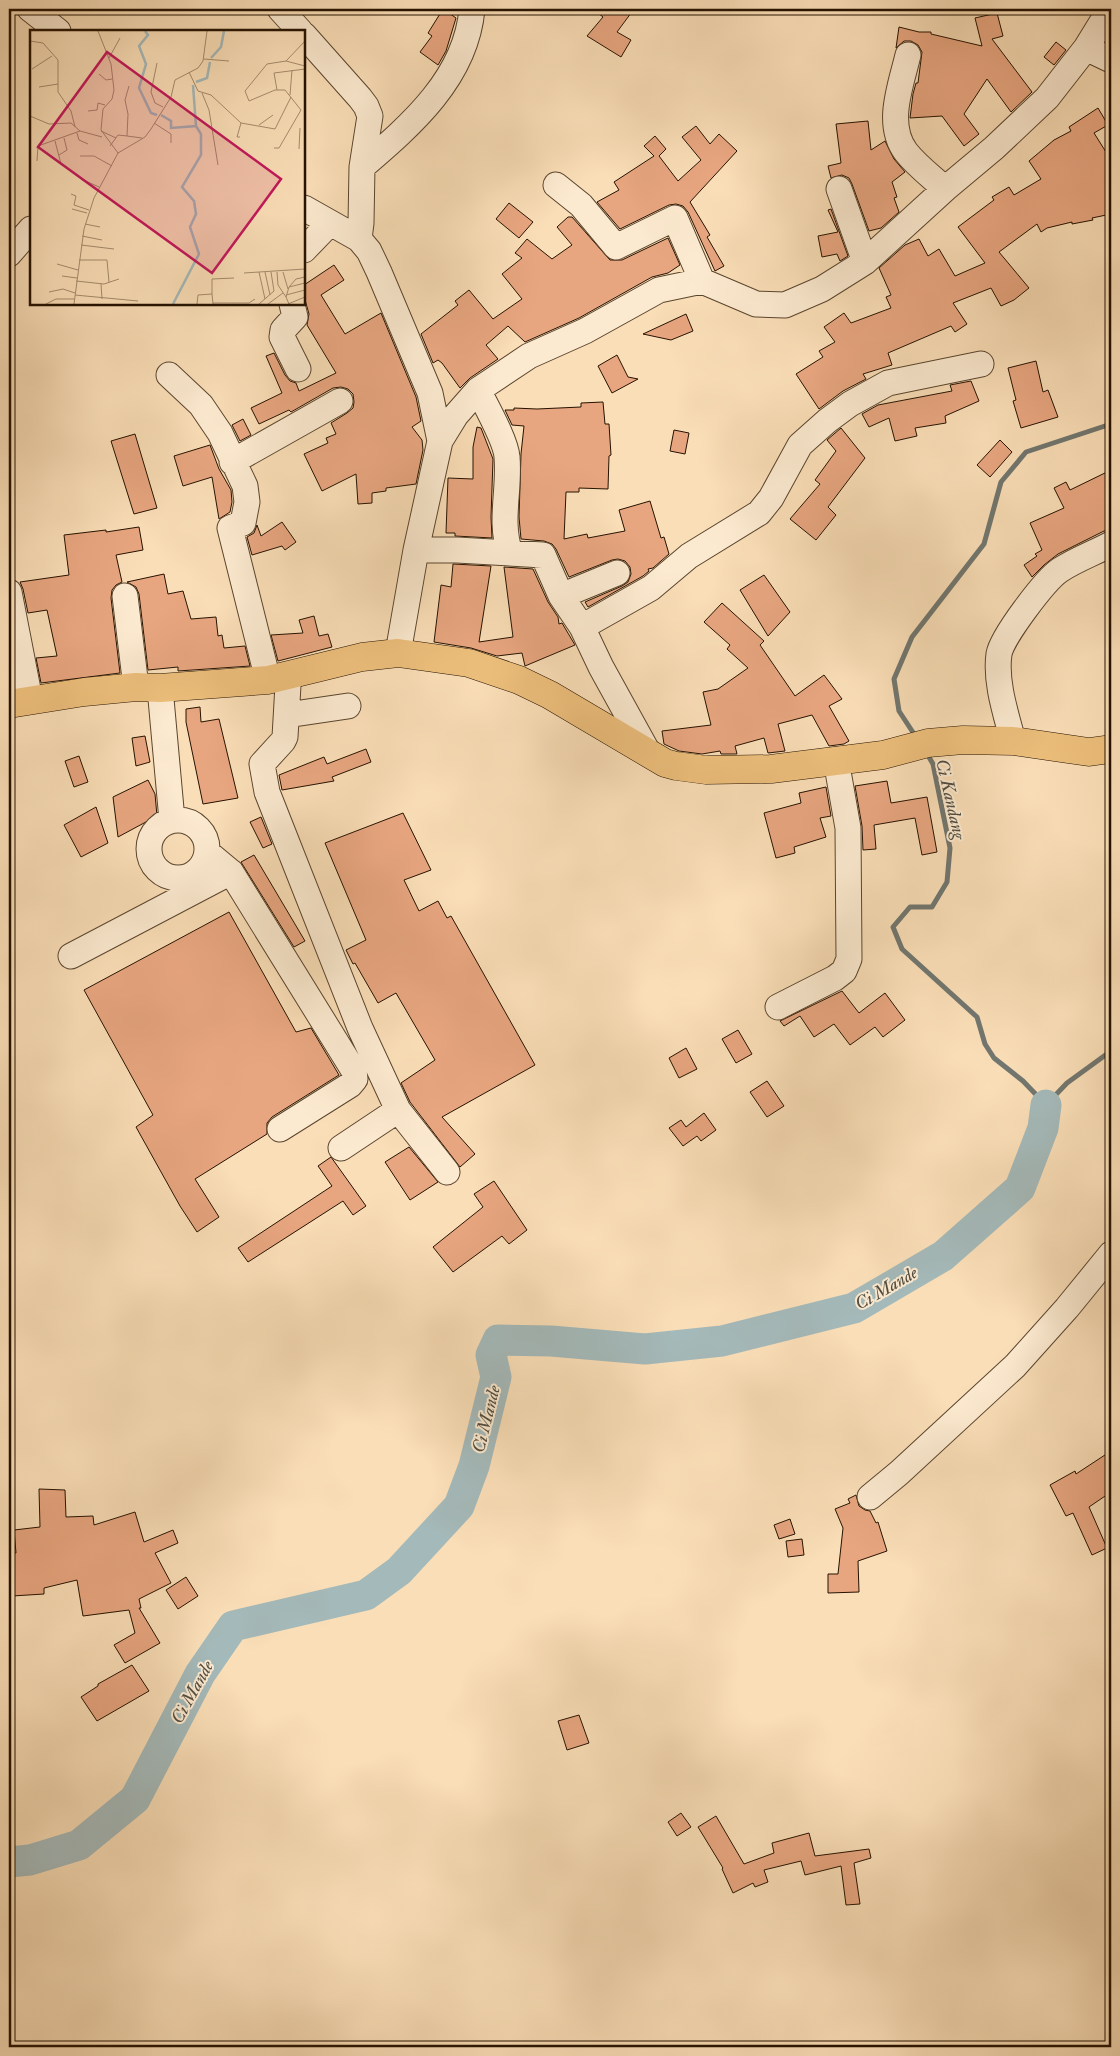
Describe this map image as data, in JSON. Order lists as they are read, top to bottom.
{
  "water": ["Ci Kandang", "Ci Mande"]
}
